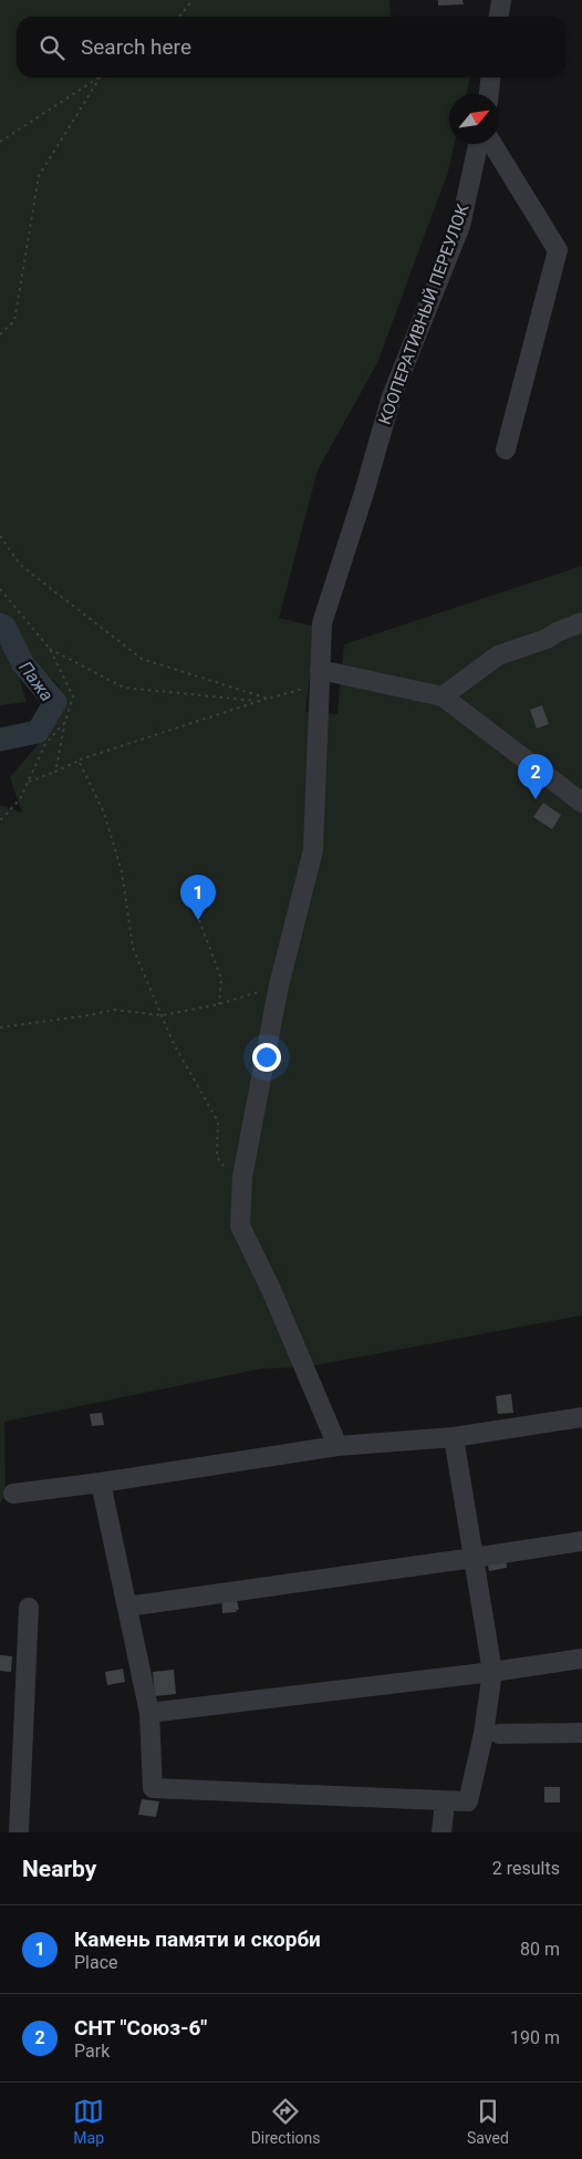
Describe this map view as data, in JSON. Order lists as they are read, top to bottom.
{
  "streets": {
    "street": ["КООПЕРАТИВНЫЙ ПЕРЕУЛОК"]
  },
  "water": ["Пажа"],
  "north": "top right",
  "page": {
    "search": "Search here",
    "pins": ["2", "1"],
    "heading": ["Nearby", "2 results"],
    "list": [
      {
        "mark": "1",
        "name": "Камень памяти и скорби",
        "note": "Place",
        "value": "80 m"
      },
      {
        "mark": "2",
        "name": "СНТ \"Союз-6\"",
        "note": "Park",
        "value": "190 m"
      }
    ],
    "nav": ["Map", "Directions", "Saved"]
  }
}
